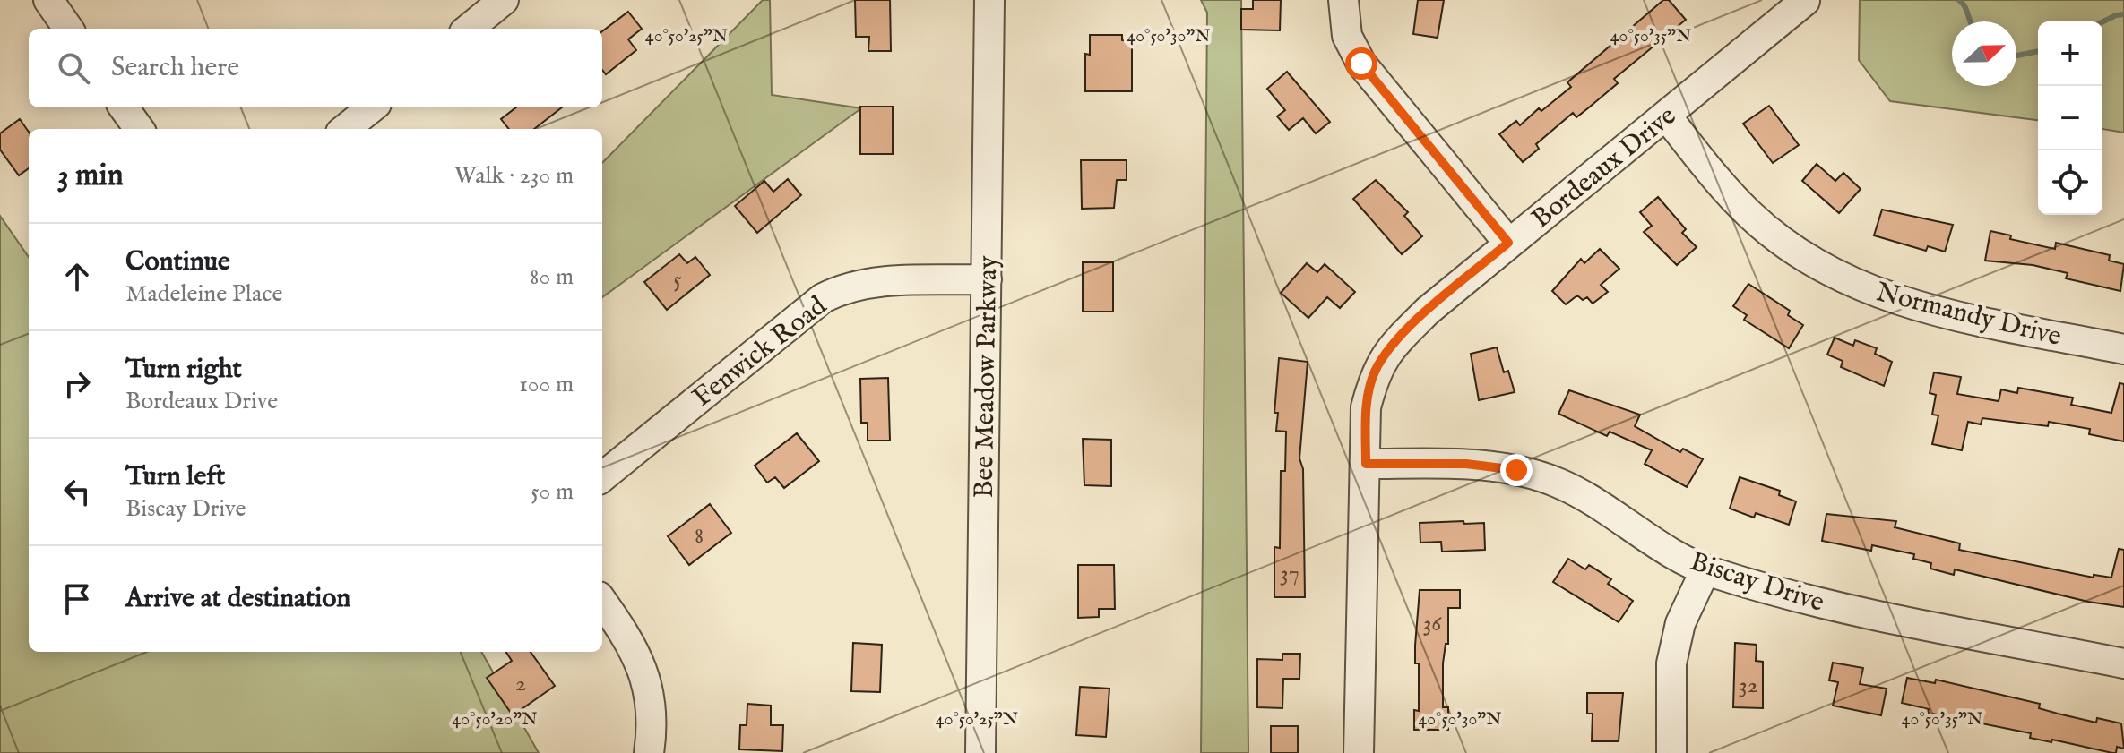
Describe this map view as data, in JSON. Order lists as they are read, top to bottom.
{
  "streets": {
    "street": [
      "Bordeaux Drive",
      "Normandy Drive",
      "Fenwick Road",
      "Bee Meadow Parkway",
      "Biscay Drive"
    ]
  },
  "crossings": [
    ["Bordeaux Drive", "Normandy Drive"],
    ["Bordeaux Drive", "Biscay Drive"],
    ["Fenwick Road", "Bee Meadow Parkway"]
  ],
  "house_numbers": [
    "5",
    "8",
    "37",
    "36",
    "2",
    "32"
  ],
  "north": "right",
  "page": {
    "map_buttons": ["+", "−"],
    "search": "Search here",
    "heading": ["3 min", "Walk · 230 m"],
    "list": [
      ["Continue", "Madeleine Place", "80 m"],
      ["Turn right", "Bordeaux Drive", "100 m"],
      ["Turn left", "Biscay Drive", "50 m"],
      "Arrive at destination"
    ]
  },
  "coordinates": [
    "40°50'25\"N",
    "40°50'30\"N",
    "40°50'35\"N",
    "40°50'20\"N"
  ]
}
